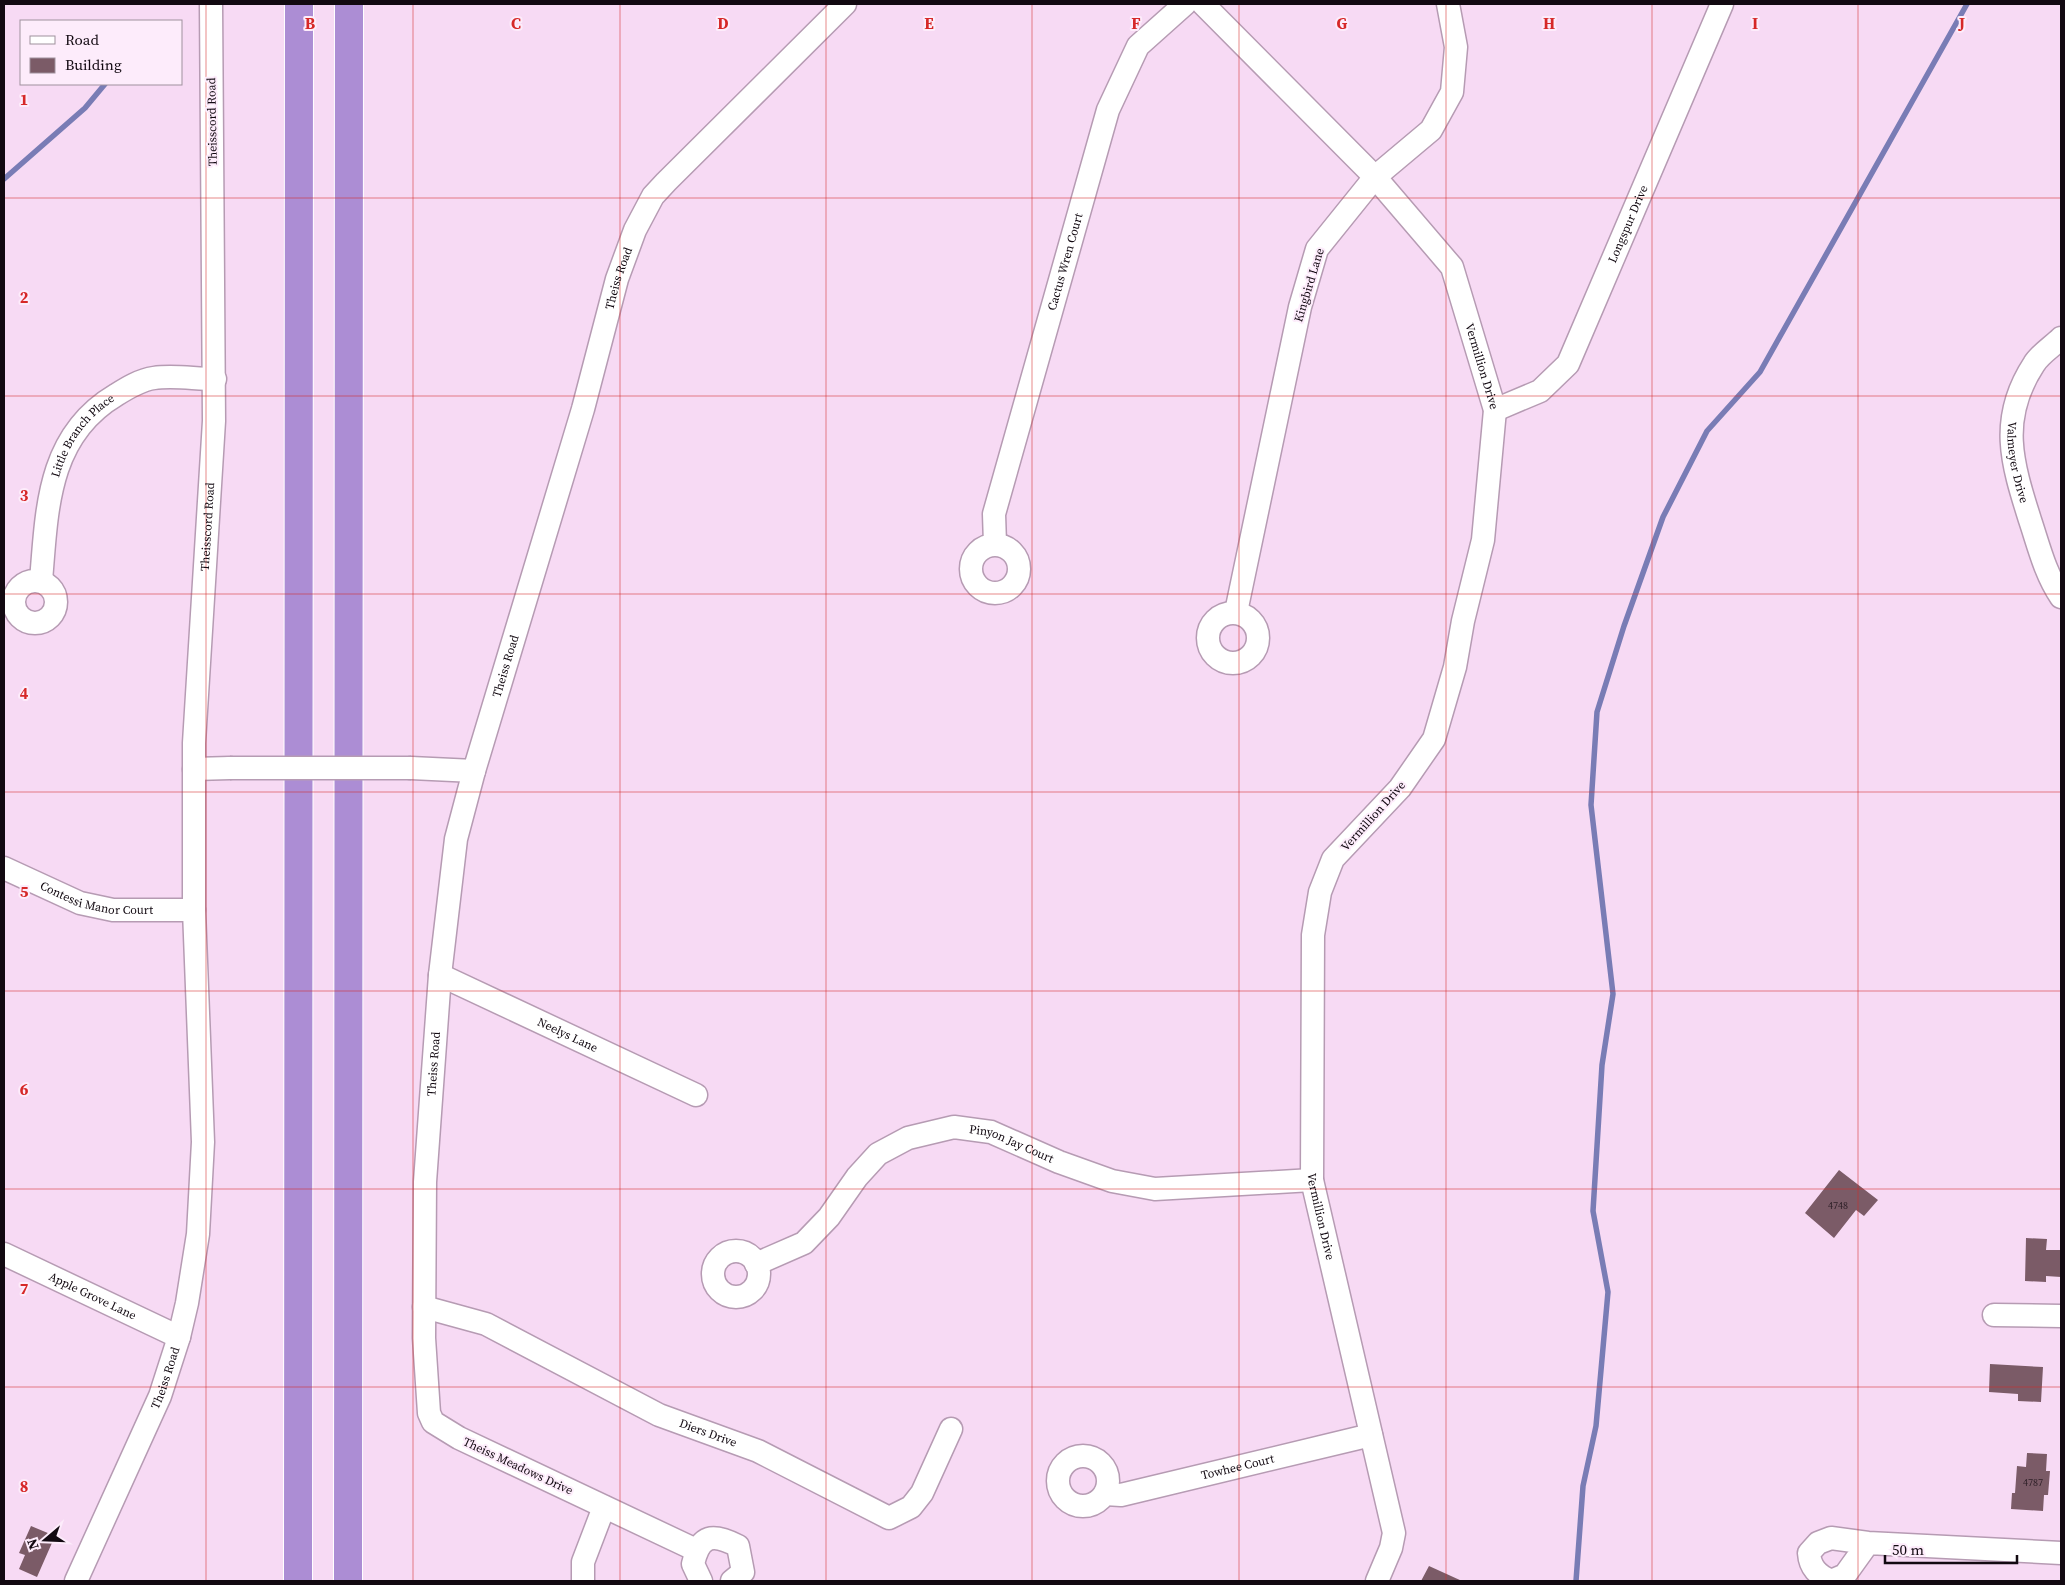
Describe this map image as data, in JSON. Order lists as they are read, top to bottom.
{
  "streets": {
    "street": [
      "Theisscord Road",
      "Longspur Drive",
      "Cactus Wren Court",
      "Theiss Road",
      "Kingbird Lane",
      "Vermillion Drive",
      "Little Branch Place",
      "Valmeyer Drive",
      "Contessi Manor Court",
      "Neelys Lane",
      "Pinyon Jay Court",
      "Apple Grove Lane",
      "Diers Drive",
      "Theiss Meadows Drive",
      "Towhee Court"
    ]
  },
  "crossings": [
    ["Theisscord Road", "Theiss Road"],
    ["Theisscord Road", "Little Branch Place"],
    ["Longspur Drive", "Vermillion Drive"],
    ["Theiss Road", "Contessi Manor Court"],
    ["Theiss Road", "Neelys Lane"],
    ["Theiss Road", "Apple Grove Lane"],
    ["Theiss Road", "Diers Drive"],
    ["Theiss Road", "Theiss Meadows Drive"],
    ["Kingbird Lane", "Vermillion Drive"],
    ["Vermillion Drive", "Pinyon Jay Court"],
    ["Vermillion Drive", "Towhee Court"]
  ],
  "house_numbers": ["4748", "4787"],
  "legend": ["Road", "Building"],
  "scale_bar": "50 m",
  "north": "left",
  "grid": {
    "columns": [
      "B",
      "C",
      "D",
      "E",
      "F",
      "G",
      "H",
      "I",
      "J"
    ],
    "rows": [
      "1",
      "2",
      "3",
      "4",
      "5",
      "6",
      "7",
      "8"
    ]
  }
}
